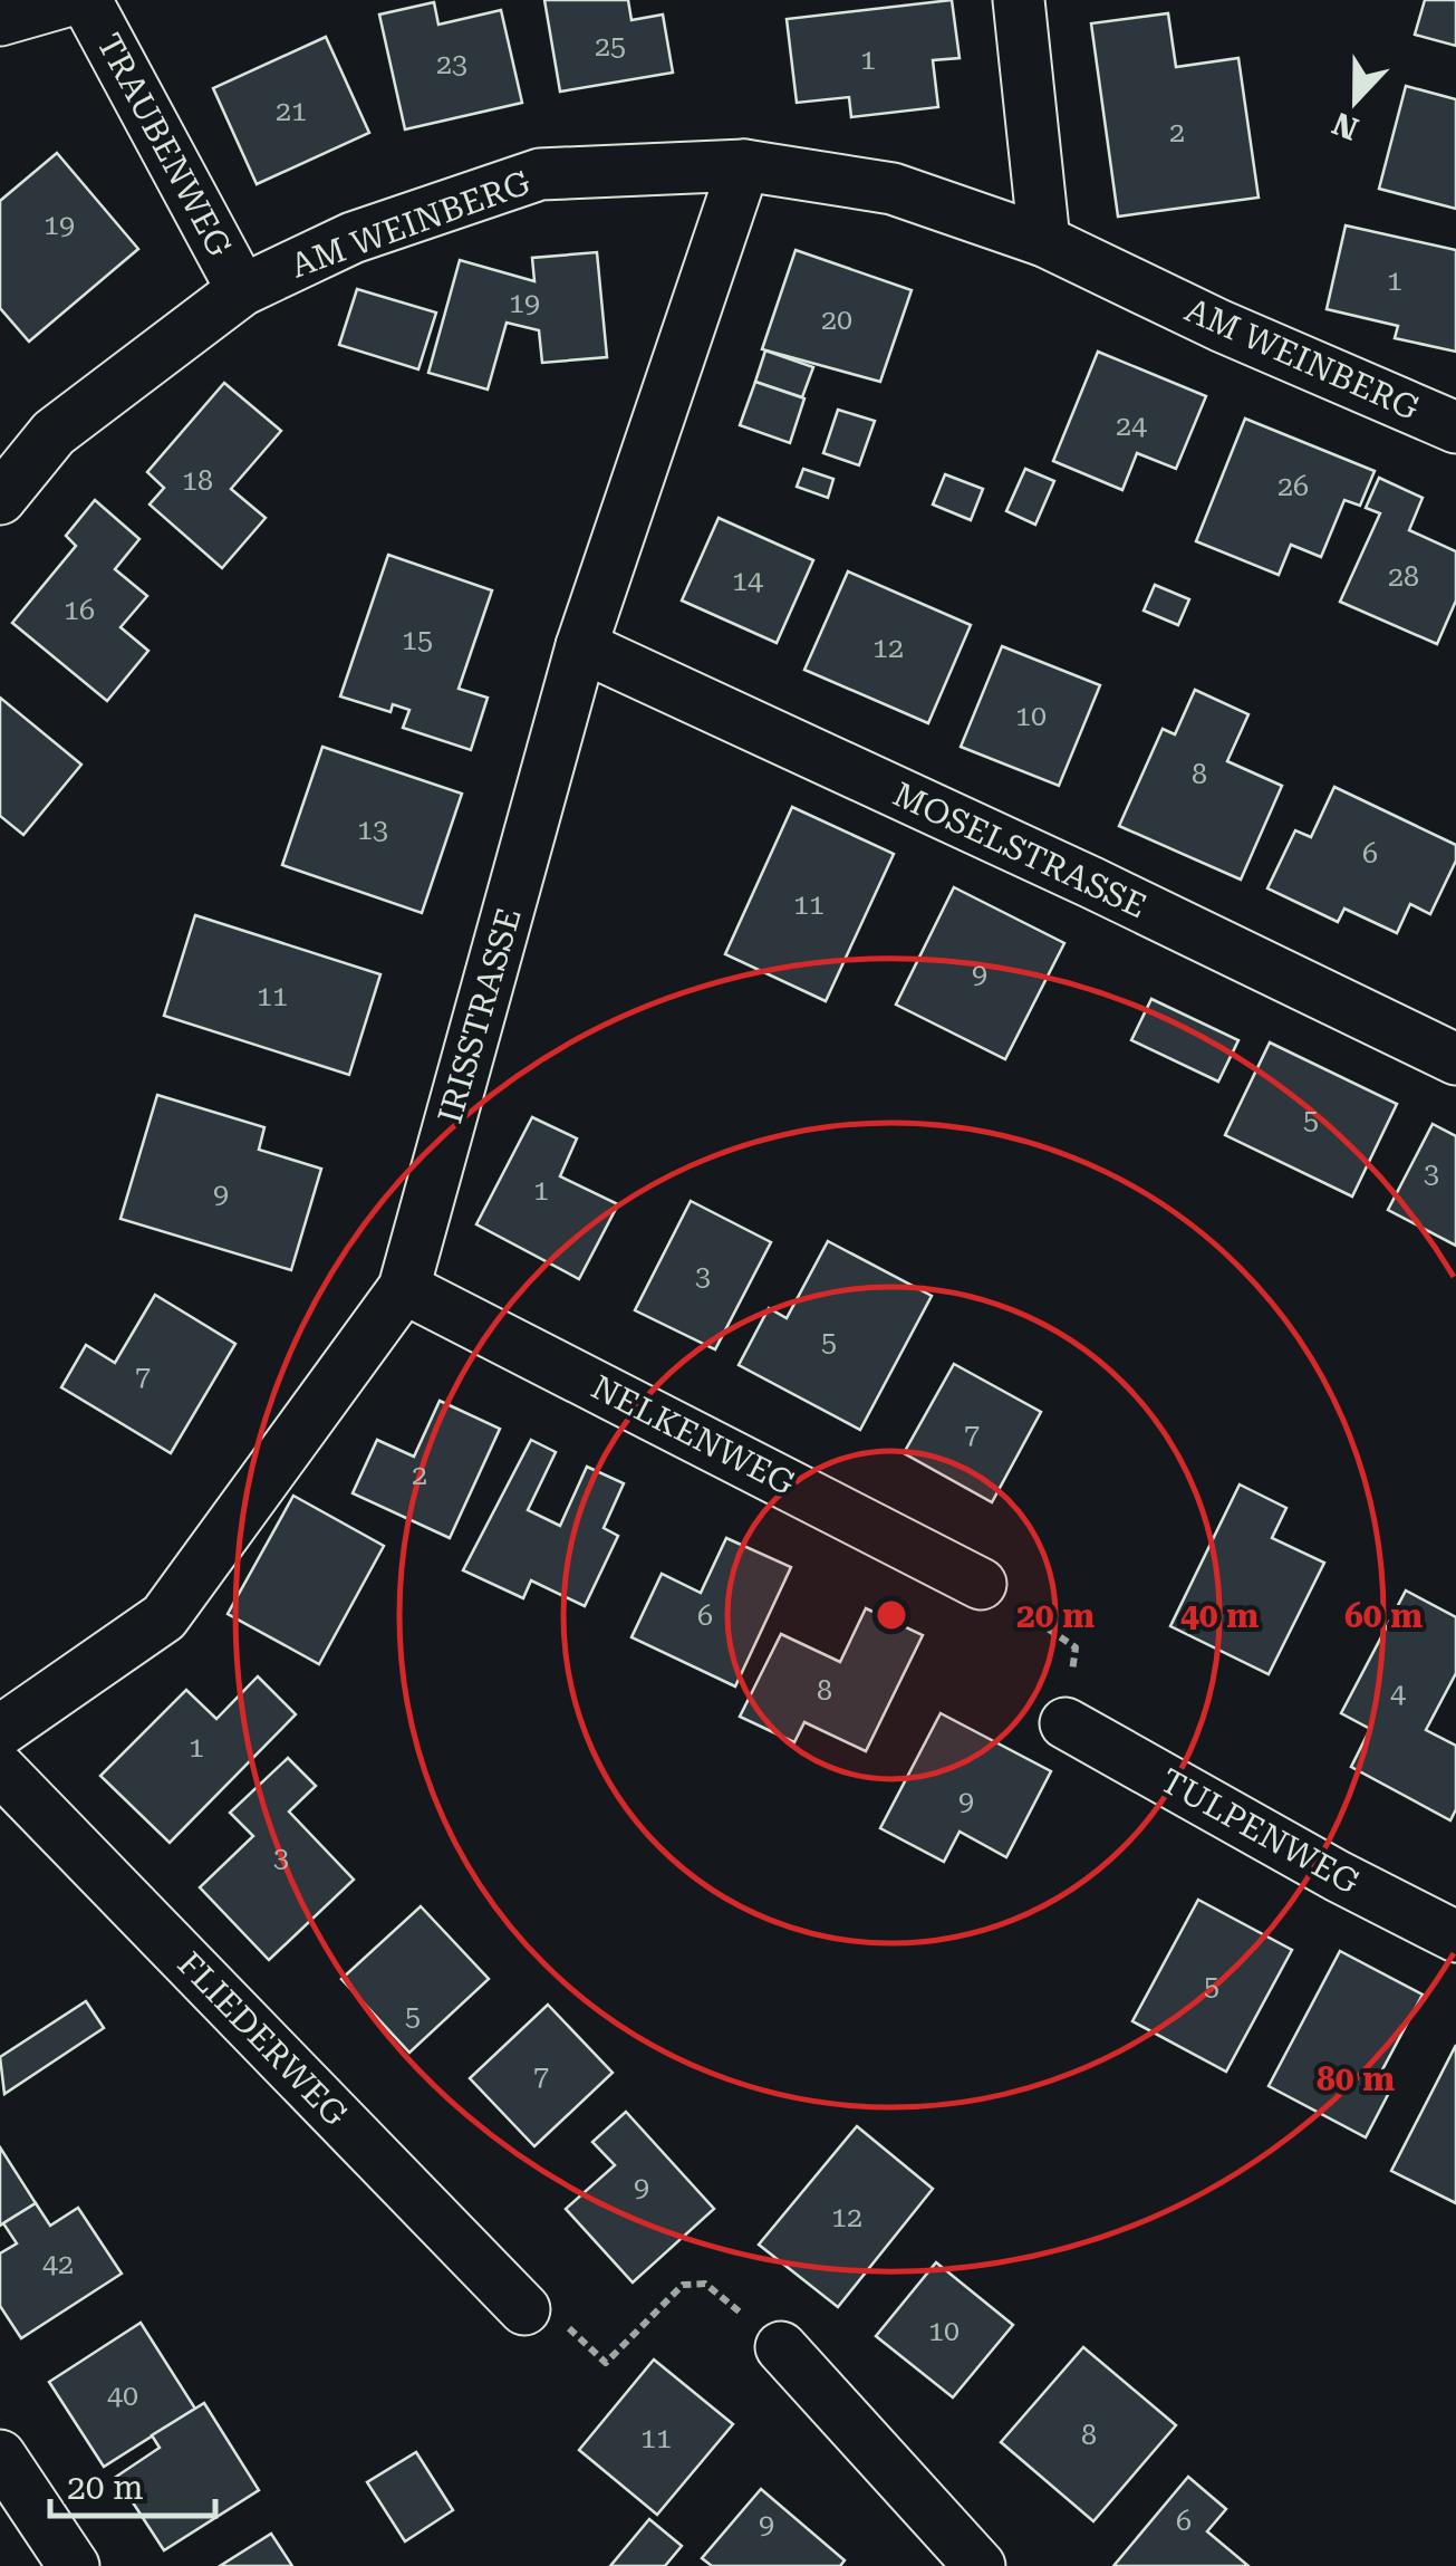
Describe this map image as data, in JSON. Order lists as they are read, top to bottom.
{
  "streets": {
    "street": [
      "TRAUBENWEG",
      "AM WEINBERG",
      "MOSELSTRASSE",
      "IRISSTRASSE",
      "NELKENWEG",
      "TULPENWEG",
      "FLIEDERWEG"
    ]
  },
  "crossings": [
    ["TRAUBENWEG", "AM WEINBERG"],
    ["AM WEINBERG", "IRISSTRASSE"],
    ["MOSELSTRASSE", "IRISSTRASSE"],
    ["IRISSTRASSE", "NELKENWEG"]
  ],
  "house_numbers": [
    "25",
    "1",
    "23",
    "21",
    "2",
    "19",
    "1",
    "19",
    "20",
    "24",
    "18",
    "26",
    "28",
    "14",
    "16",
    "15",
    "12",
    "10",
    "8",
    "13",
    "6",
    "11",
    "9",
    "11",
    "5",
    "3",
    "1",
    "9",
    "3",
    "5",
    "7",
    "7",
    "2",
    "6",
    "8",
    "4",
    "1",
    "9",
    "3",
    "5",
    "5",
    "7",
    "9",
    "12",
    "42",
    "10",
    "40",
    "8",
    "11",
    "6",
    "9"
  ],
  "scale_bar": "20 m",
  "north": "bottom",
  "rings": [
    "20 m",
    "40 m",
    "60 m",
    "80 m"
  ]
}
